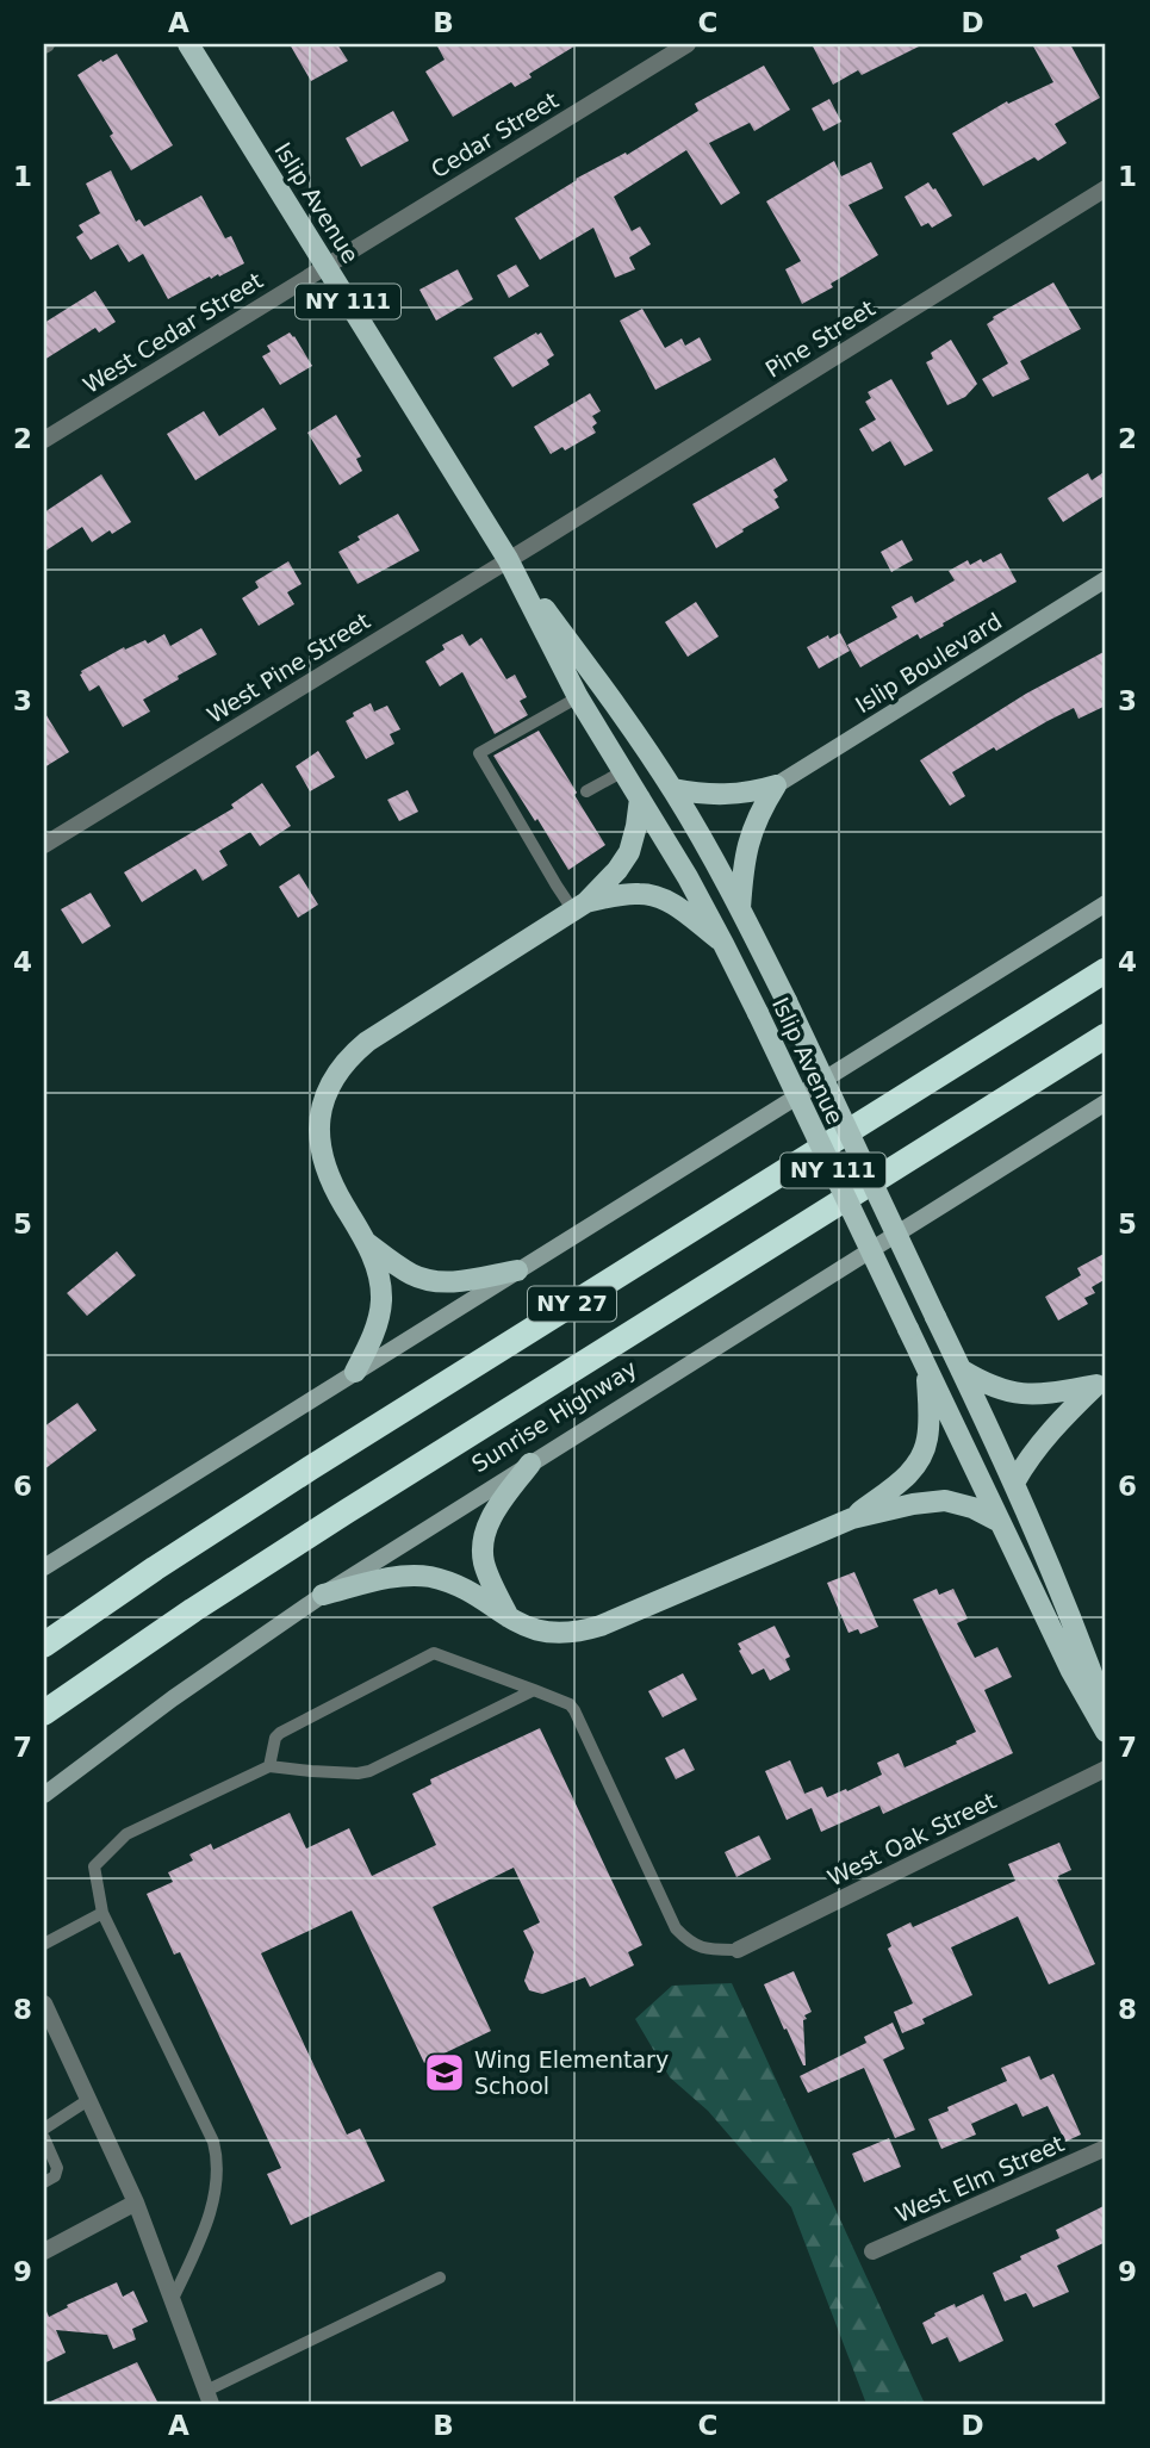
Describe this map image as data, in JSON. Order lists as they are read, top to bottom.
{
  "streets": {
    "highway": ["NY 27", "Sunrise Highway"],
    "main road": ["Islip Avenue", "NY 111", "Islip Boulevard"],
    "street": [
      "Cedar Street",
      "West Cedar Street",
      "Pine Street",
      "West Pine Street",
      "West Oak Street",
      "West Elm Street"
    ]
  },
  "crossings": [
    ["Cedar Street", "Islip Avenue"],
    ["Cedar Street", "West Cedar Street"],
    ["Islip Avenue", "West Cedar Street"],
    ["Islip Avenue", "West Pine Street"],
    ["Pine Street", "West Pine Street"]
  ],
  "places": {
    "school or university": ["Wing Elementary School"]
  },
  "grid": {
    "columns": [
      "A",
      "B",
      "C",
      "D"
    ],
    "rows": [
      "1",
      "2",
      "3",
      "4",
      "5",
      "6",
      "7",
      "8",
      "9"
    ]
  }
}
